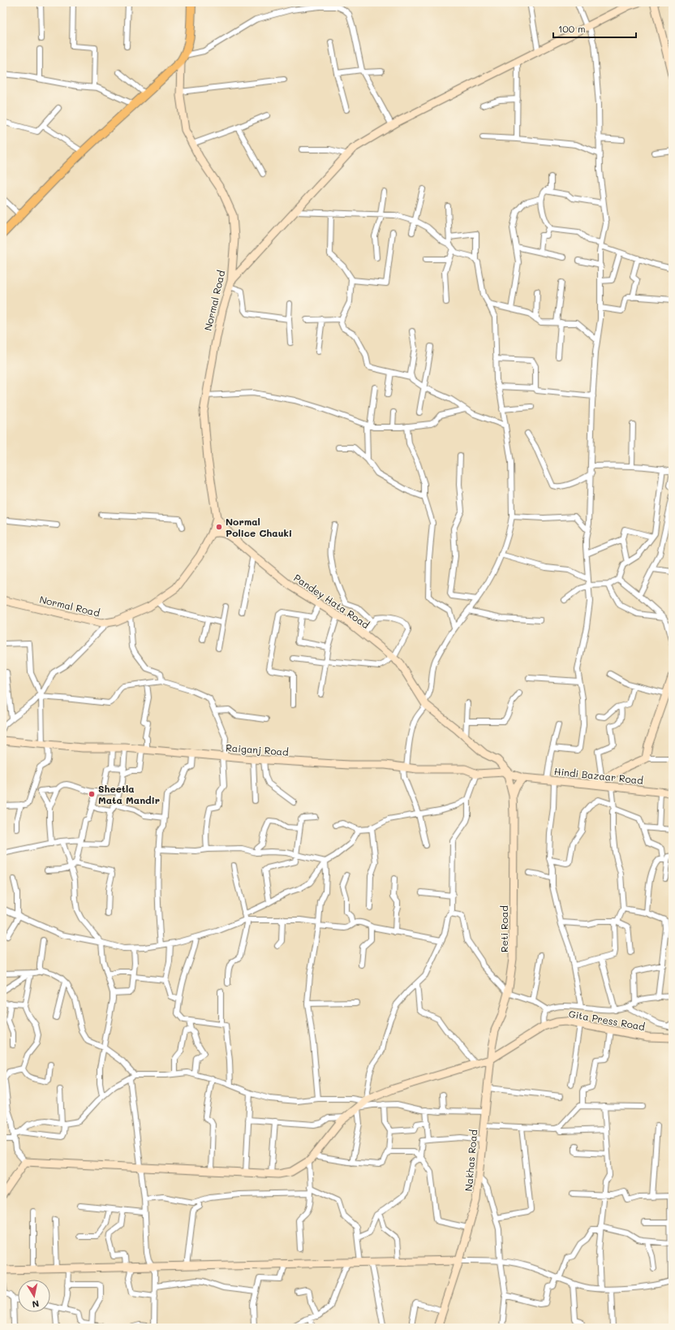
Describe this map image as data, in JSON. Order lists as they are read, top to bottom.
{
  "streets": {
    "main road": [
      "Normal Road",
      "Pandey Hata Road",
      "Raiganj Road",
      "Hindi Bazaar Road",
      "Reti Road",
      "Gita Press Road",
      "Nakhas Road"
    ]
  },
  "crossings": [
    ["Pandey Hata Road", "Raiganj Road"],
    ["Pandey Hata Road", "Hindi Bazaar Road"],
    ["Pandey Hata Road", "Reti Road"],
    ["Raiganj Road", "Hindi Bazaar Road"],
    ["Raiganj Road", "Reti Road"],
    ["Hindi Bazaar Road", "Reti Road"],
    ["Reti Road", "Gita Press Road"],
    ["Reti Road", "Nakhas Road"],
    ["Gita Press Road", "Nakhas Road"]
  ],
  "places": ["Normal Police Chauki", "Sheetla Mata Mandir"],
  "scale_bar": "100 m",
  "north": "bottom"
}
